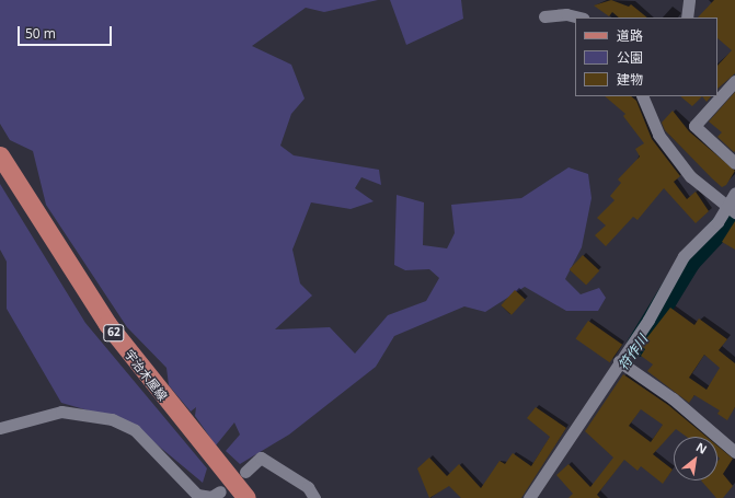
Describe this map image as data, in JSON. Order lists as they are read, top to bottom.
{
  "streets": {
    "main road": ["62", "宇治木屋線"]
  },
  "water": ["符作川"],
  "legend": ["道路", "公園", "建物"],
  "scale_bar": "50 m",
  "north": "top right"
}
